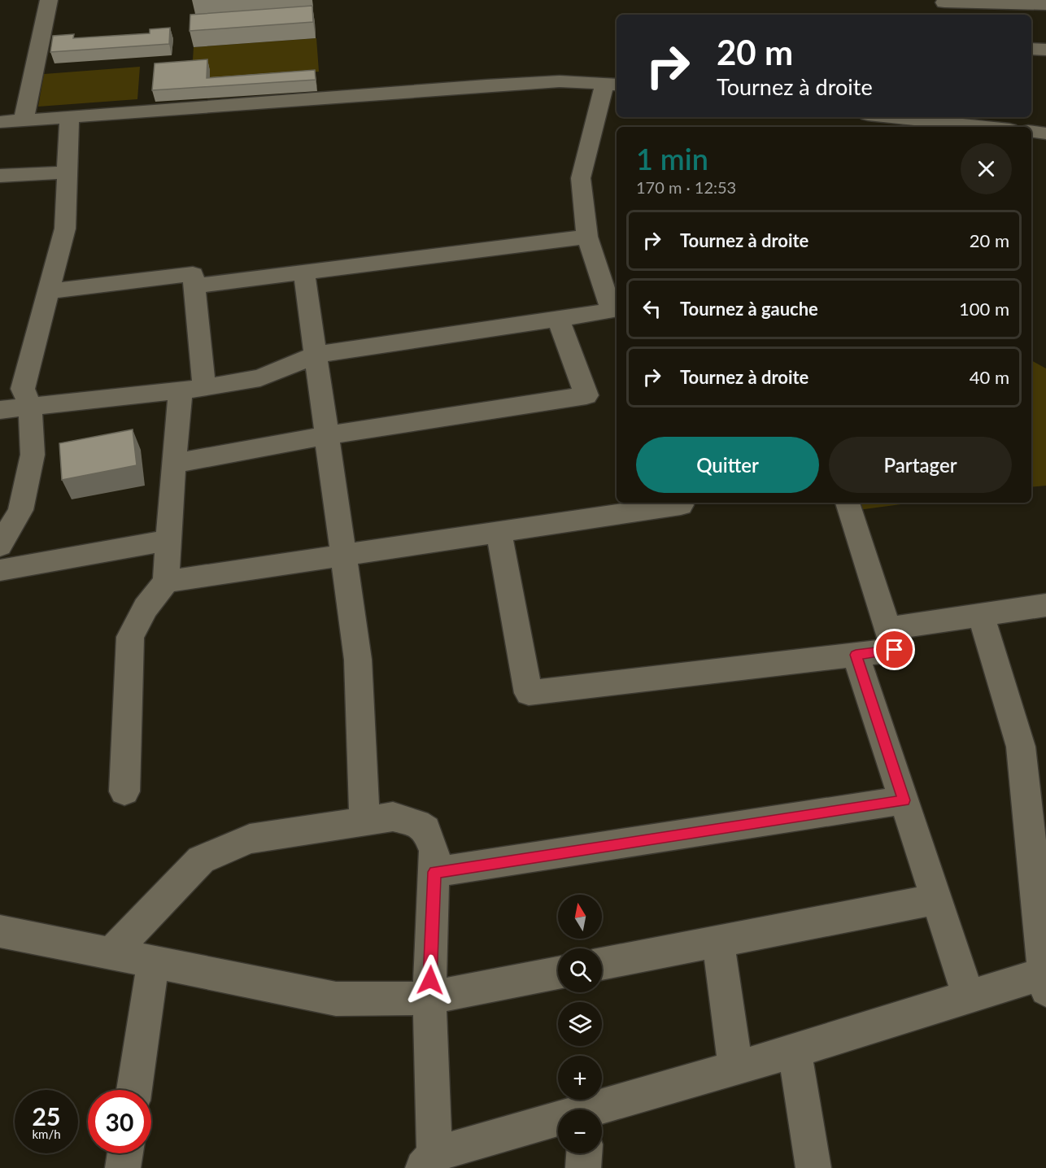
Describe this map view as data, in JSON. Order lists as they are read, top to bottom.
{
  "north": "top",
  "page": {
    "turn": ["20 m", "Tournez à droite"],
    "heading": ["1 min", "170 m · 12:53"],
    "list": [
      {
        "name": "Tournez à droite",
        "value": "20 m"
      },
      {
        "name": "Tournez à gauche",
        "value": "100 m"
      },
      {
        "name": "Tournez à droite",
        "value": "40 m"
      }
    ],
    "buttons": ["Quitter", "Partager"],
    "map_buttons": ["+", "−"],
    "speed": "25 km/h",
    "limit": "30"
  }
}
